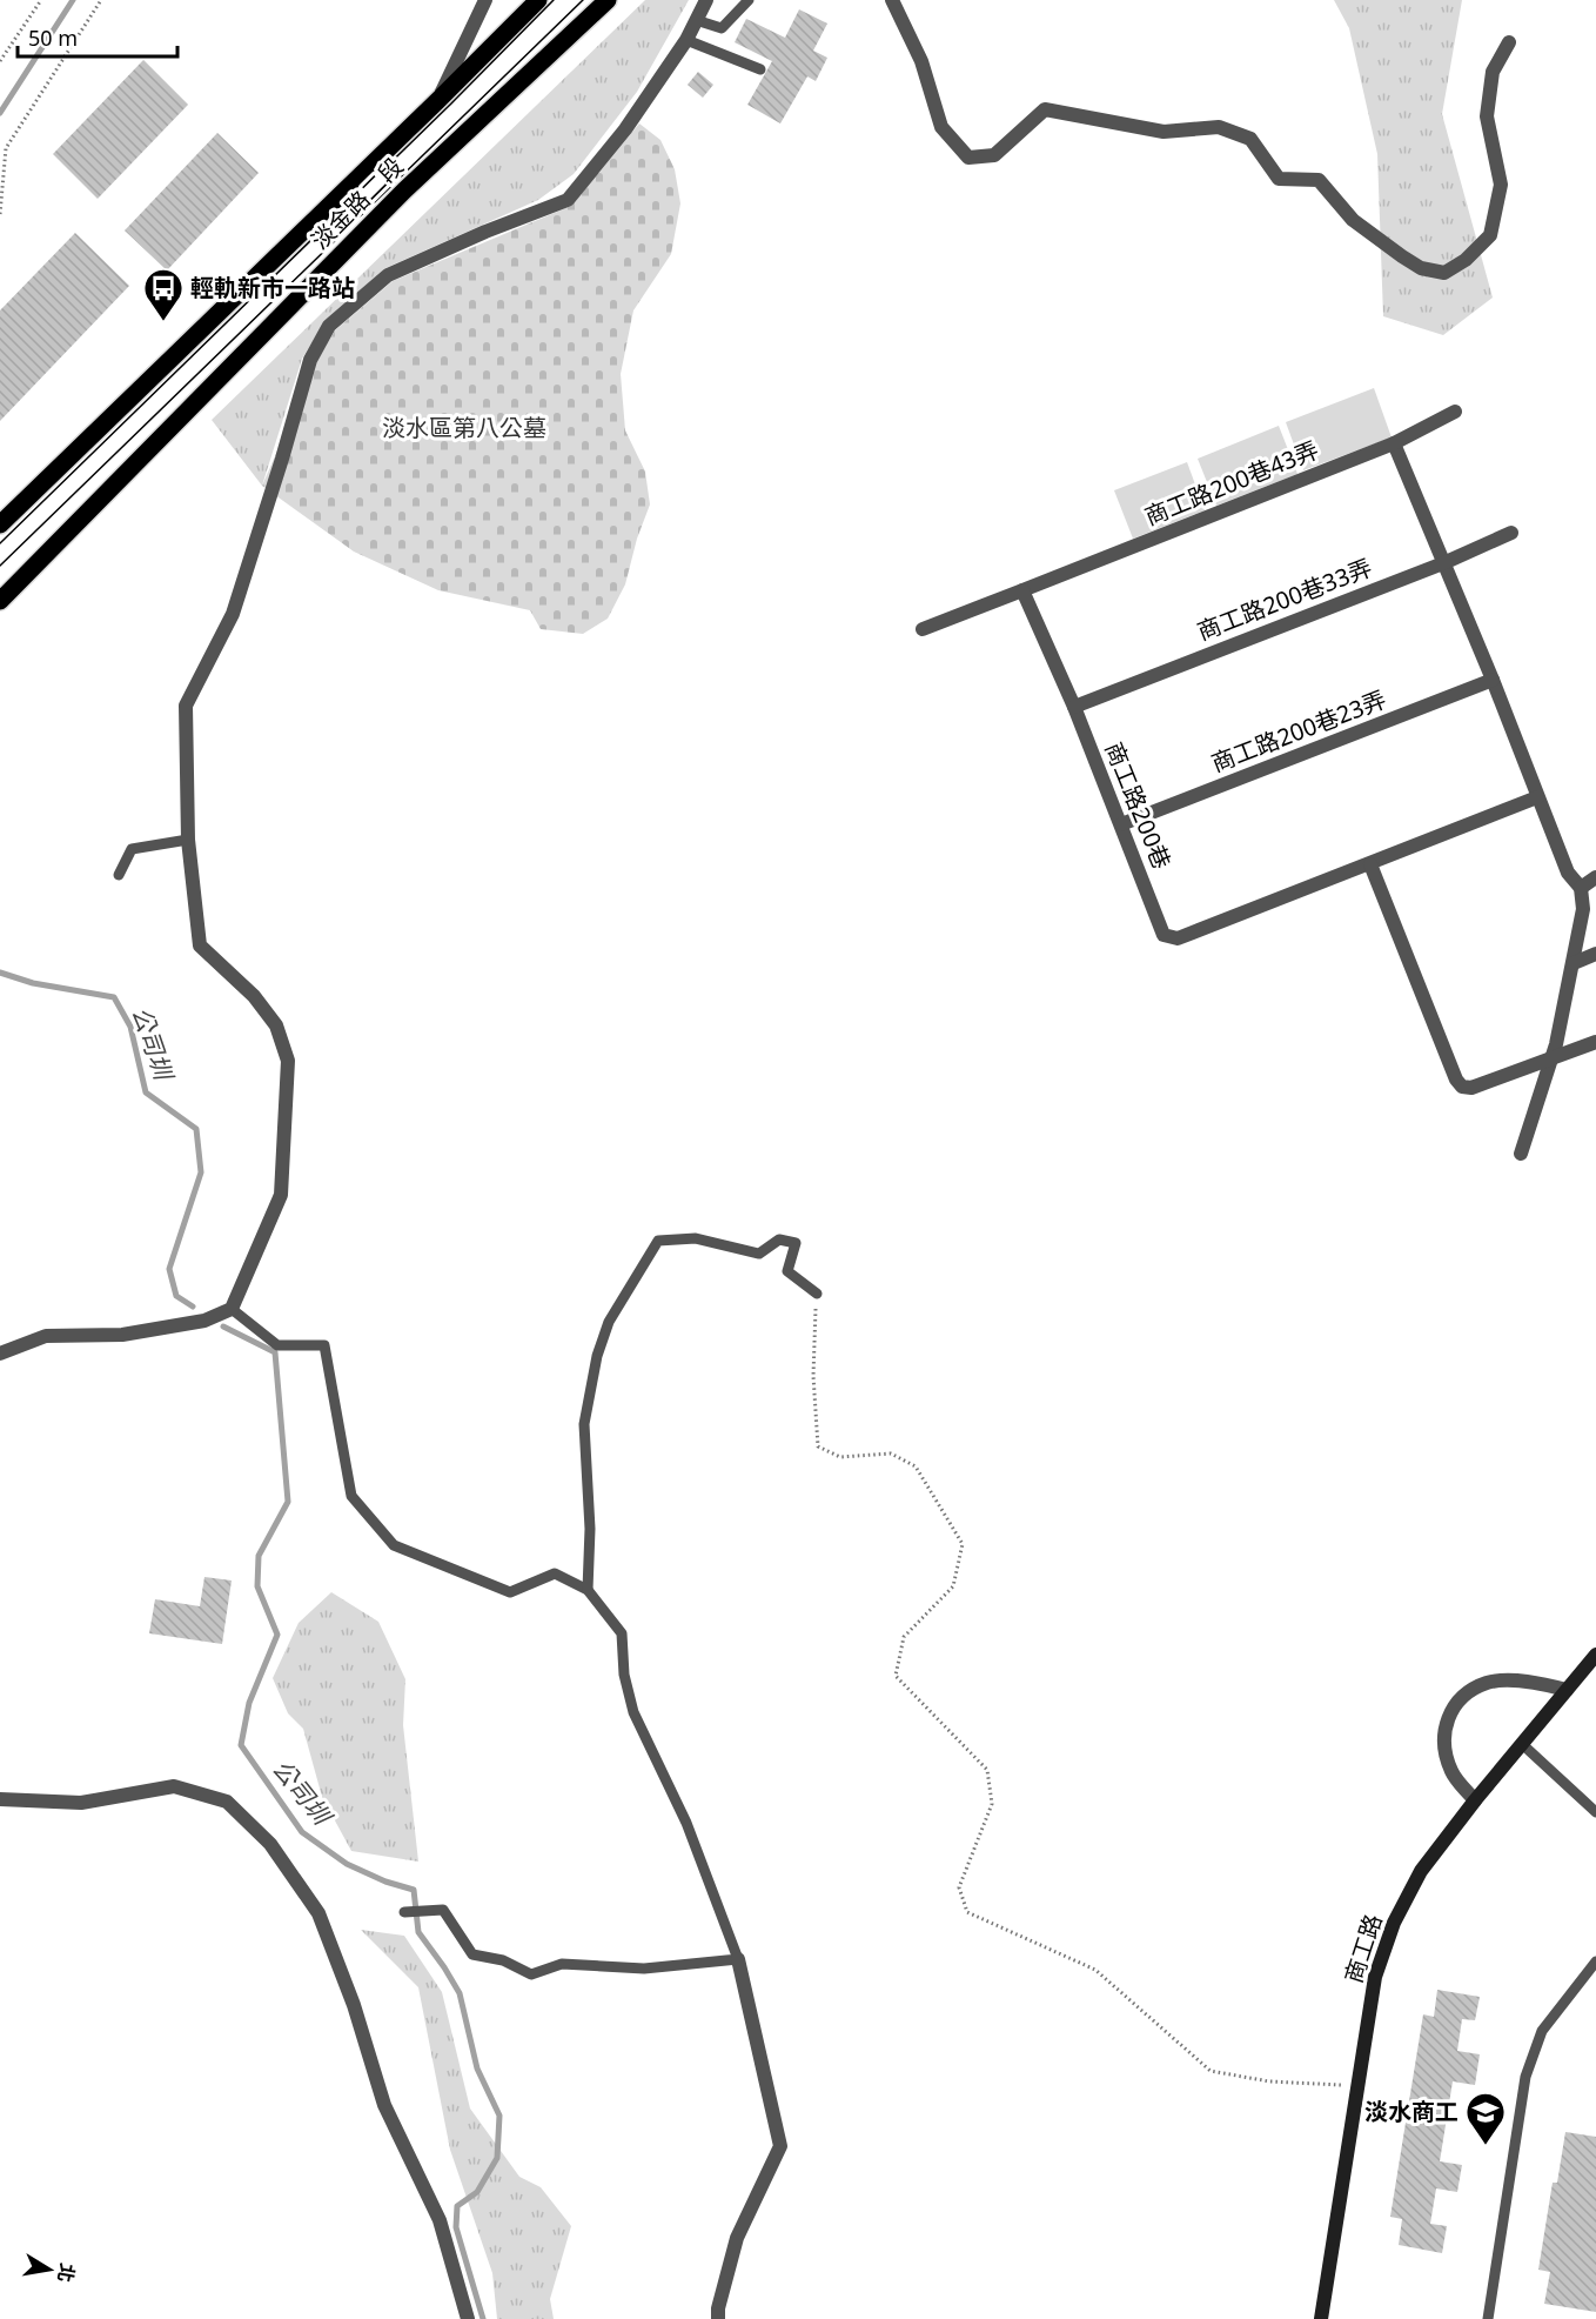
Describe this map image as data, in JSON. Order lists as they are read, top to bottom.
{
  "streets": {
    "main road": ["淡金路二段"],
    "street": [
      "商工路200巷43弄",
      "商工路200巷33弄",
      "商工路200巷23弄",
      "商工路200巷",
      "商工路"
    ]
  },
  "crossings": [
    ["商工路200巷43弄", "商工路200巷"],
    ["商工路200巷33弄", "商工路200巷"],
    ["商工路200巷23弄", "商工路200巷"]
  ],
  "water": ["公司圳"],
  "parks": ["淡水區第八公墓"],
  "places": {
    "bus stop": ["輕軌新市一路站"],
    "school or university": ["淡水商工"]
  },
  "scale_bar": "50 m",
  "north": "right"
}
